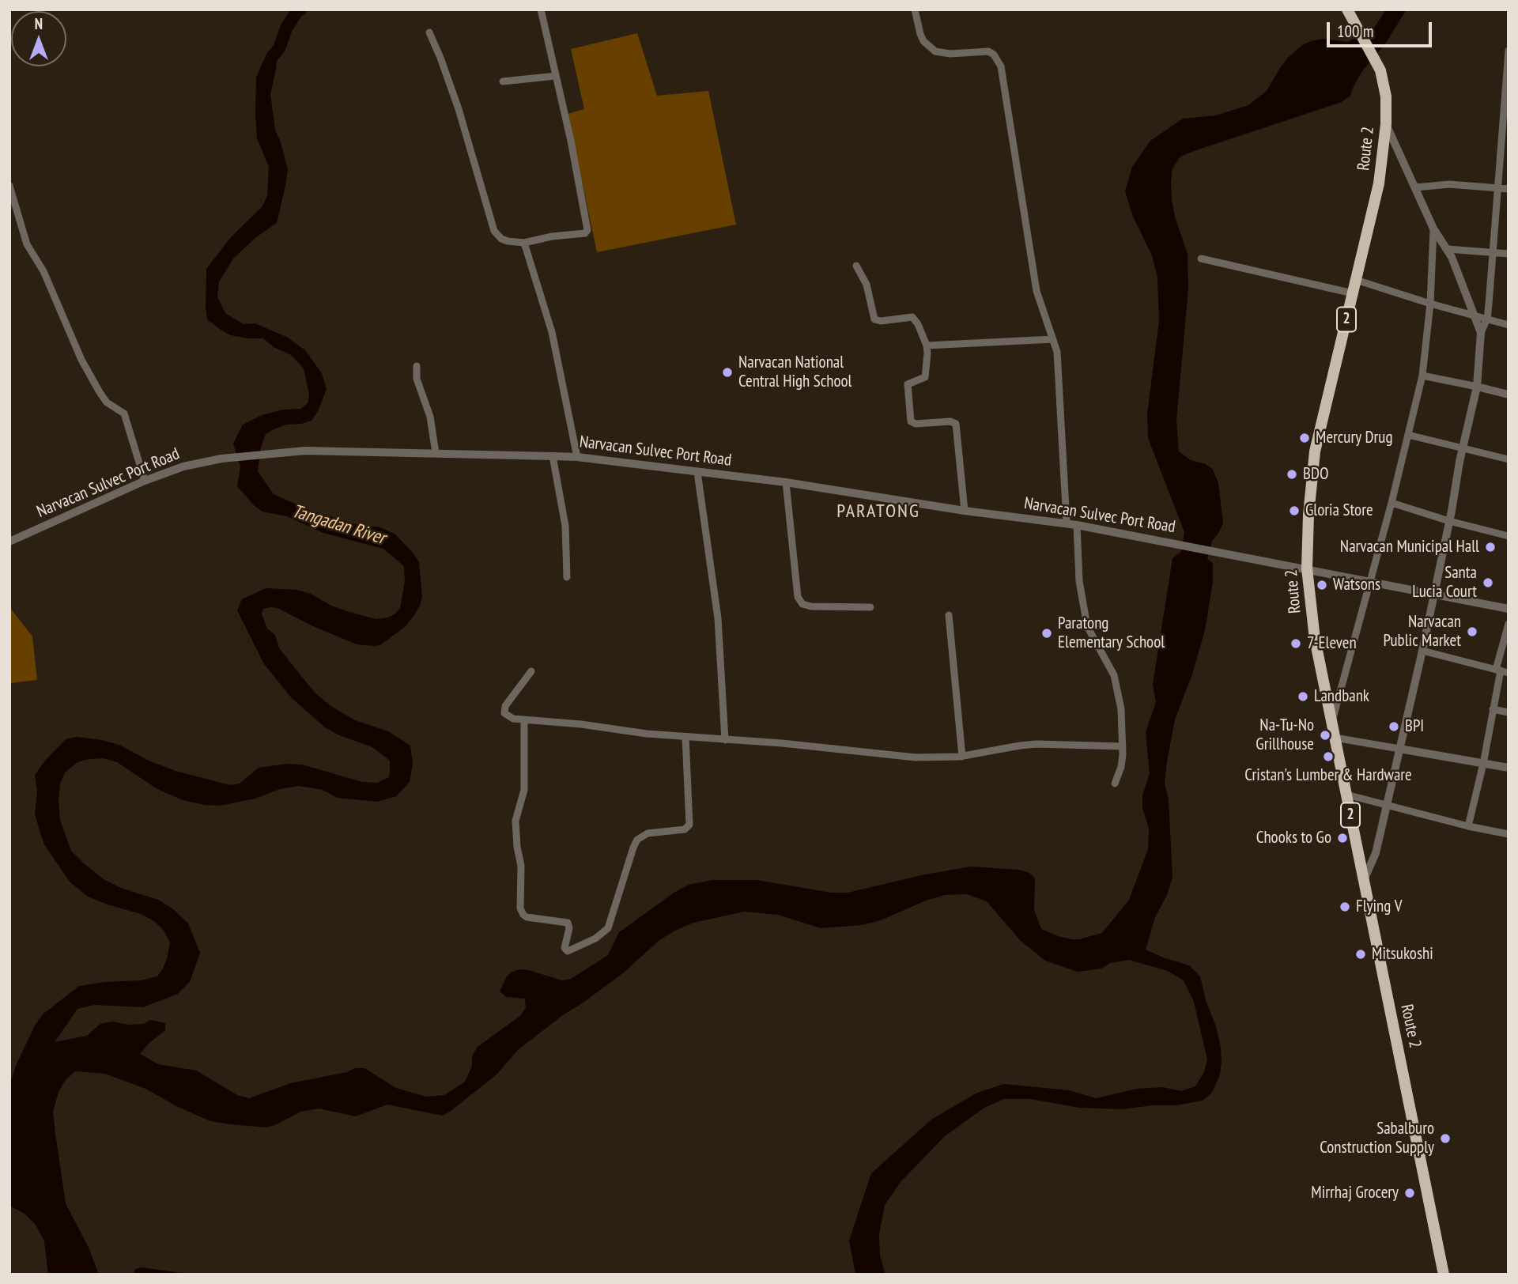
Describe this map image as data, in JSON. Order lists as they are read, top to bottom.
{
  "streets": {
    "highway": ["Route 2", "2"],
    "street": ["Narvacan Sulvec Port Road"]
  },
  "crossings": [
    ["Route 2", "Narvacan Sulvec Port Road"]
  ],
  "districts": ["PARATONG"],
  "water": ["Tangadan River"],
  "places": [
    "Narvacan National Central High School",
    "Mercury Drug",
    "BDO",
    "Gloria Store",
    "Narvacan Municipal Hall",
    "Santa Lucia Court",
    "Watsons",
    "Narvacan Public Market",
    "Paratong Elementary School",
    "7-Eleven",
    "Landbank",
    "BPI",
    "Na-Tu-No Grillhouse",
    "Cristan's Lumber & Hardware",
    "Chooks to Go",
    "Flying V",
    "Mitsukoshi",
    "Sabalburo Construction Supply",
    "Mirrhaj Grocery"
  ],
  "scale_bar": "100 m",
  "north": "top"
}
